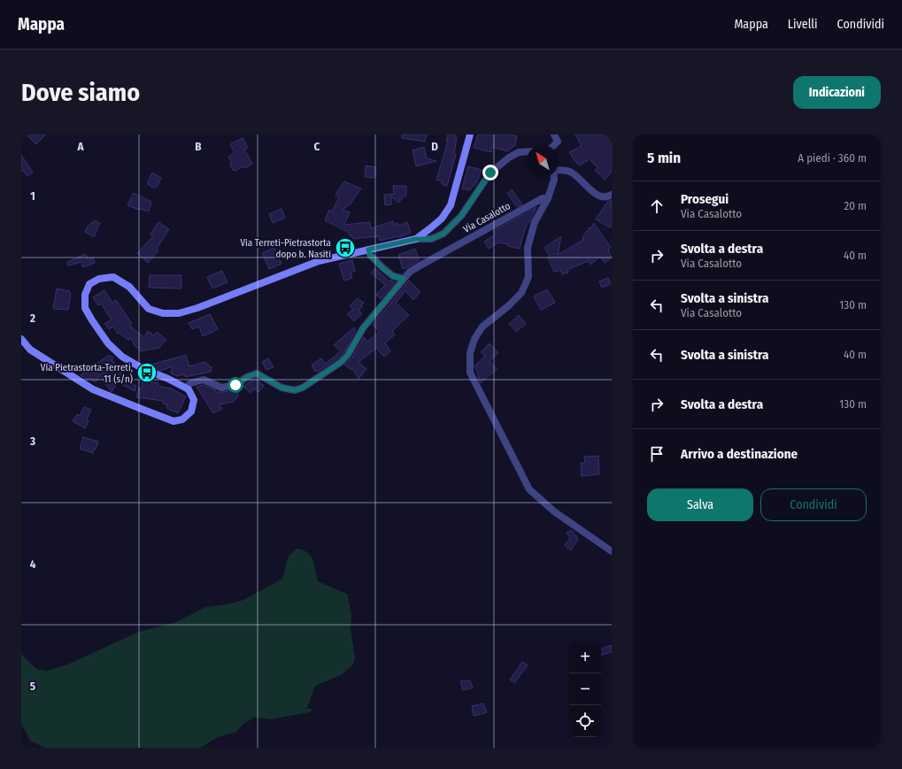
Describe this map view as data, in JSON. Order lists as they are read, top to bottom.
{
  "streets": {
    "street": ["Via Casalotto"]
  },
  "places": {
    "bus stop": ["Via Terreti-Pietrastorta dopo b. Nasiti", "Via Pietrastorta-Terreti, 11 (s/n)"]
  },
  "north": "top left",
  "page": {
    "header": "Mappa",
    "nav": ["Mappa", "Livelli", "Condividi"],
    "buttons": [
      "Indicazioni",
      ["Salva", "Condividi"]
    ],
    "title": "Dove siamo",
    "heading": ["5 min", "A piedi · 360 m"],
    "list": [
      ["Prosegui", "Via Casalotto", "20 m"],
      ["Svolta a destra", "Via Casalotto", "40 m"],
      ["Svolta a sinistra", "Via Casalotto", "130 m"],
      ["Svolta a sinistra", "40 m"],
      ["Svolta a destra", "130 m"],
      "Arrivo a destinazione"
    ],
    "map_buttons": ["+", "−"]
  },
  "grid": {
    "columns": [
      "A",
      "B",
      "C",
      "D"
    ],
    "rows": [
      "1",
      "2",
      "3",
      "4",
      "5"
    ]
  }
}
